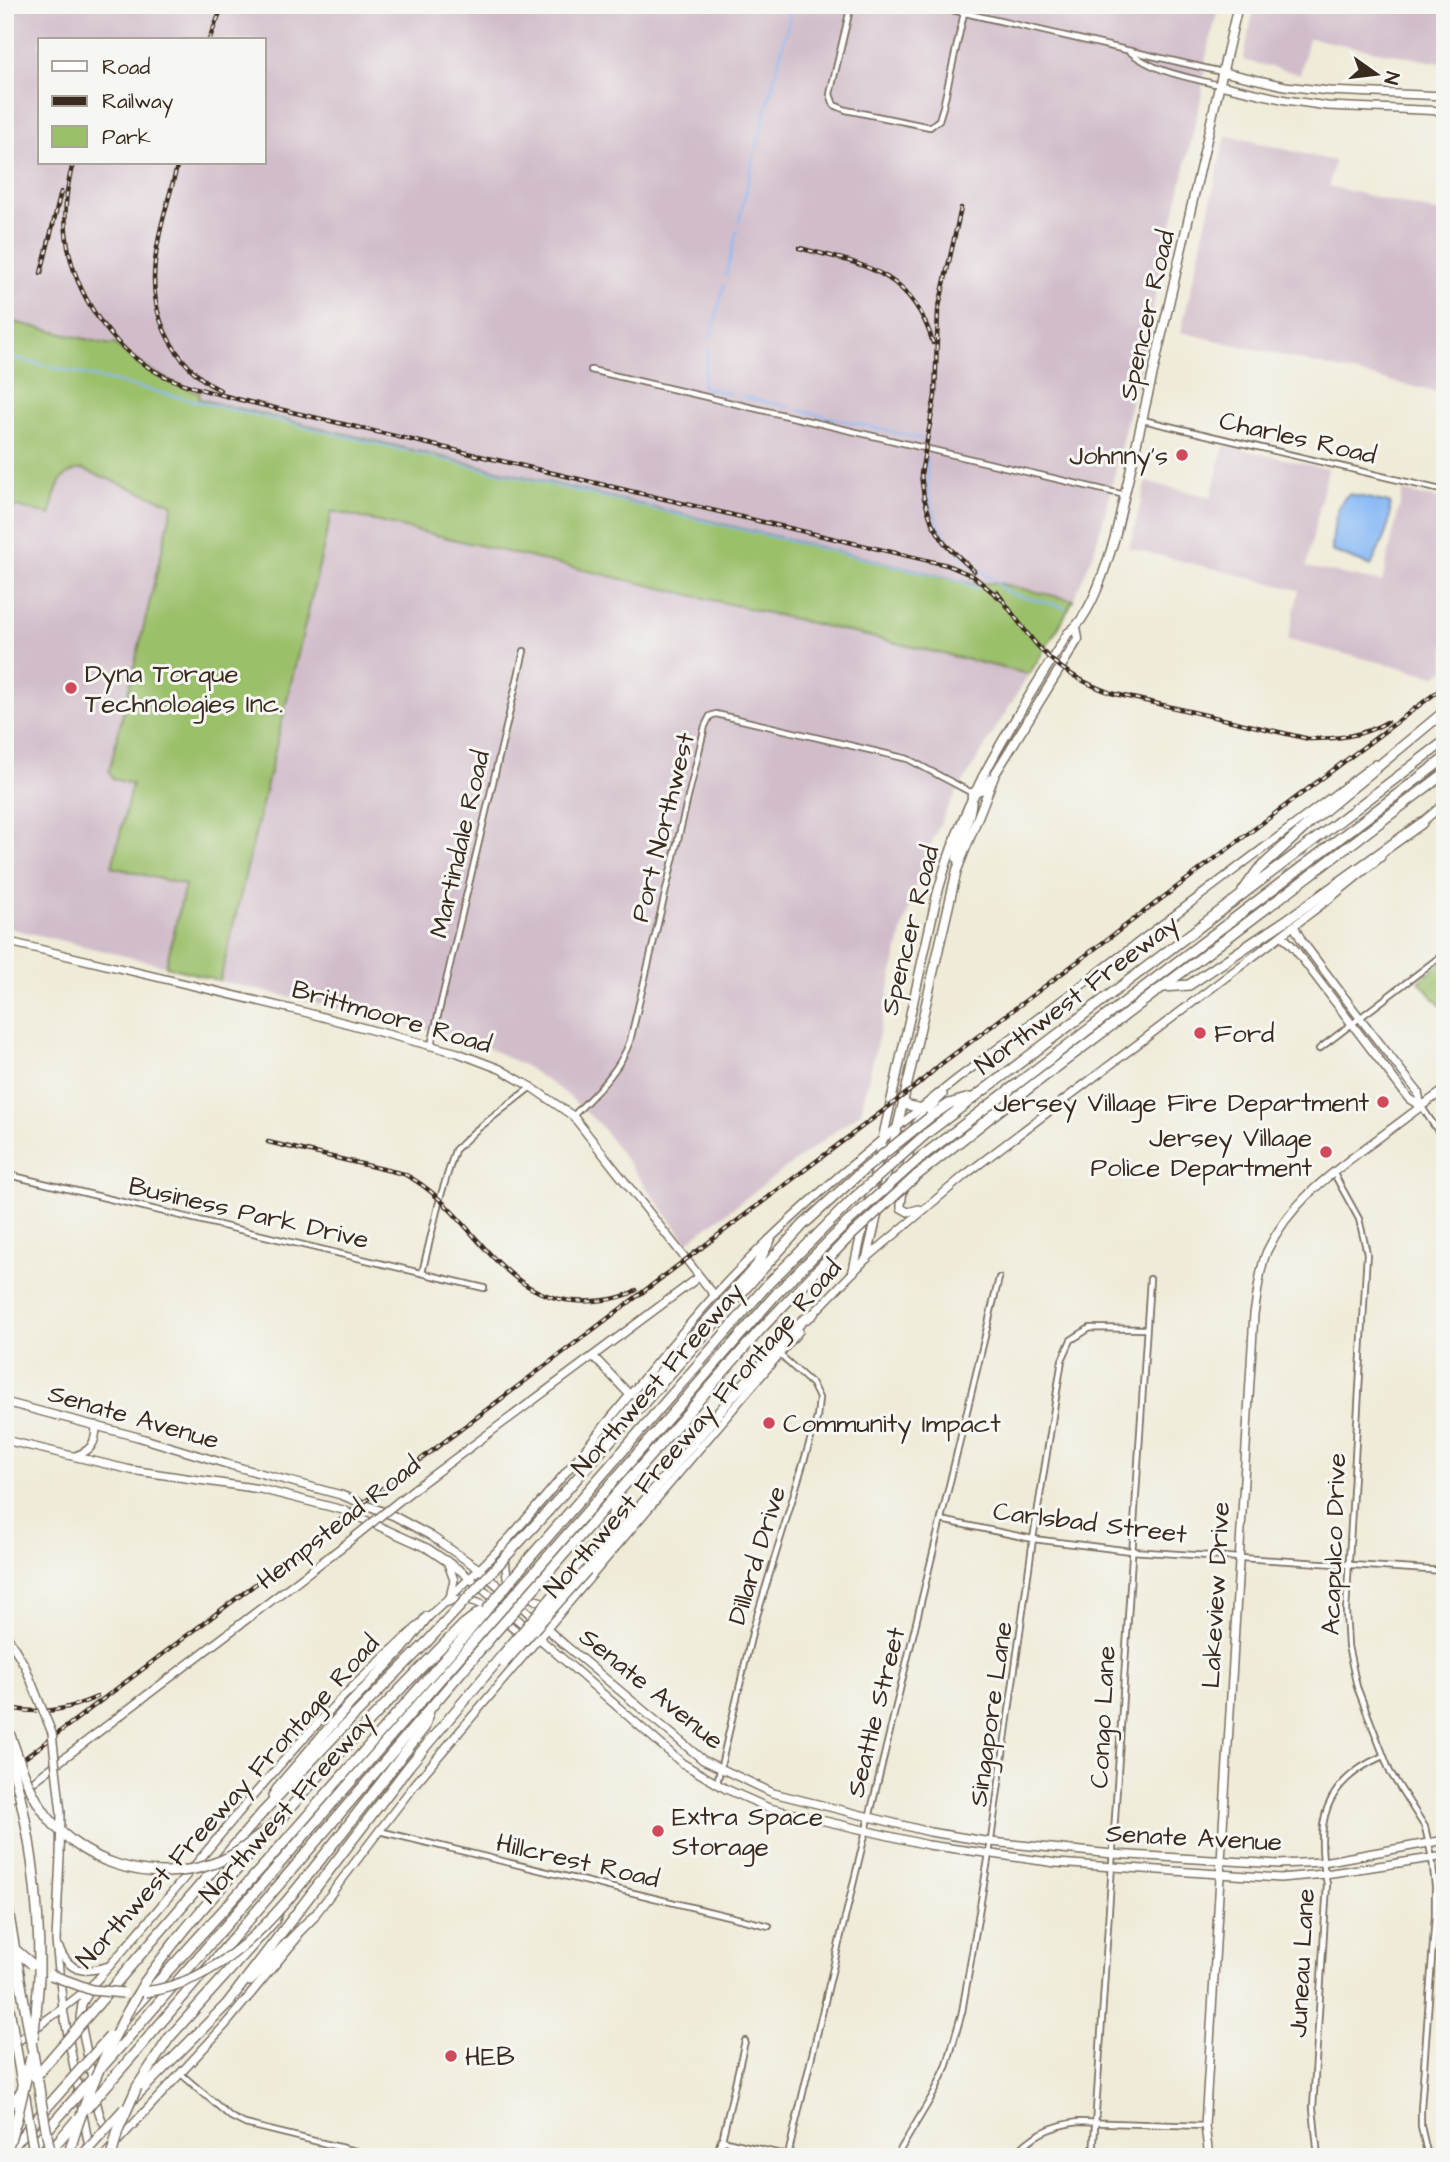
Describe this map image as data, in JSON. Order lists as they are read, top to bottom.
{
  "streets": {
    "highway": ["Northwest Freeway"],
    "main road": [
      "Spencer Road",
      "Brittmoore Road",
      "Senate Avenue",
      "Northwest Freeway Frontage Road",
      "Hempstead Road",
      "Lakeview Drive"
    ],
    "street": [
      "Charles Road",
      "Port Northwest",
      "Martindale Road",
      "Business Park Drive",
      "Carlsbad Street",
      "Acapulco Drive",
      "Dillard Drive",
      "Seattle Street",
      "Singapore Lane",
      "Congo Lane",
      "Hillcrest Road",
      "Juneau Lane"
    ]
  },
  "crossings": [
    ["Spencer Road", "Charles Road"],
    ["Spencer Road", "Port Northwest"],
    ["Spencer Road", "Northwest Freeway Frontage Road"],
    ["Port Northwest", "Brittmoore Road"],
    ["Martindale Road", "Brittmoore Road"],
    ["Brittmoore Road", "Northwest Freeway Frontage Road"],
    ["Brittmoore Road", "Hempstead Road"],
    ["Senate Avenue", "Northwest Freeway Frontage Road"],
    ["Senate Avenue", "Acapulco Drive"],
    ["Senate Avenue", "Dillard Drive"],
    ["Senate Avenue", "Lakeview Drive"],
    ["Senate Avenue", "Seattle Street"],
    ["Senate Avenue", "Singapore Lane"],
    ["Senate Avenue", "Congo Lane"],
    ["Senate Avenue", "Juneau Lane"],
    ["Northwest Freeway Frontage Road", "Dillard Drive"],
    ["Northwest Freeway Frontage Road", "Hillcrest Road"],
    ["Carlsbad Street", "Acapulco Drive"],
    ["Carlsbad Street", "Lakeview Drive"],
    ["Carlsbad Street", "Seattle Street"],
    ["Carlsbad Street", "Singapore Lane"],
    ["Carlsbad Street", "Congo Lane"],
    ["Acapulco Drive", "Lakeview Drive"],
    ["Acapulco Drive", "Juneau Lane"],
    ["Singapore Lane", "Congo Lane"]
  ],
  "places": [
    "Johnny's",
    "Dyna Torque Technologies Inc.",
    "Ford",
    "Jersey Village Fire Department",
    "Jersey Village Police Department",
    "Community Impact",
    "Extra Space Storage",
    "HEB"
  ],
  "legend": ["Road", "Railway", "Park"],
  "north": "right"
}
